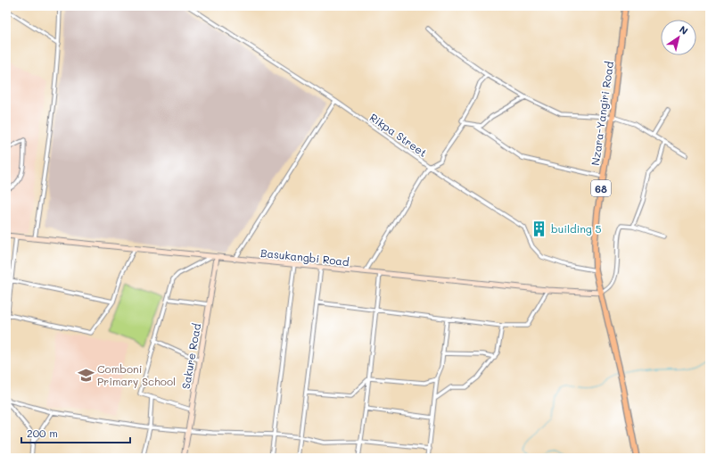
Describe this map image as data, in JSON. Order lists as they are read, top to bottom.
{
  "streets": {
    "main road": ["Nzara-Yangiri Road", "68"],
    "street": ["Rikpa Street", "Basukangbi Road", "Sakure Road"]
  },
  "crossings": [
    ["Nzara-Yangiri Road", "Rikpa Street"],
    ["Nzara-Yangiri Road", "Basukangbi Road"],
    ["Basukangbi Road", "Sakure Road"]
  ],
  "places": {
    "building": ["building 5"],
    "school or university": ["Comboni Primary School"]
  },
  "scale_bar": "200 m",
  "north": "top right"
}
